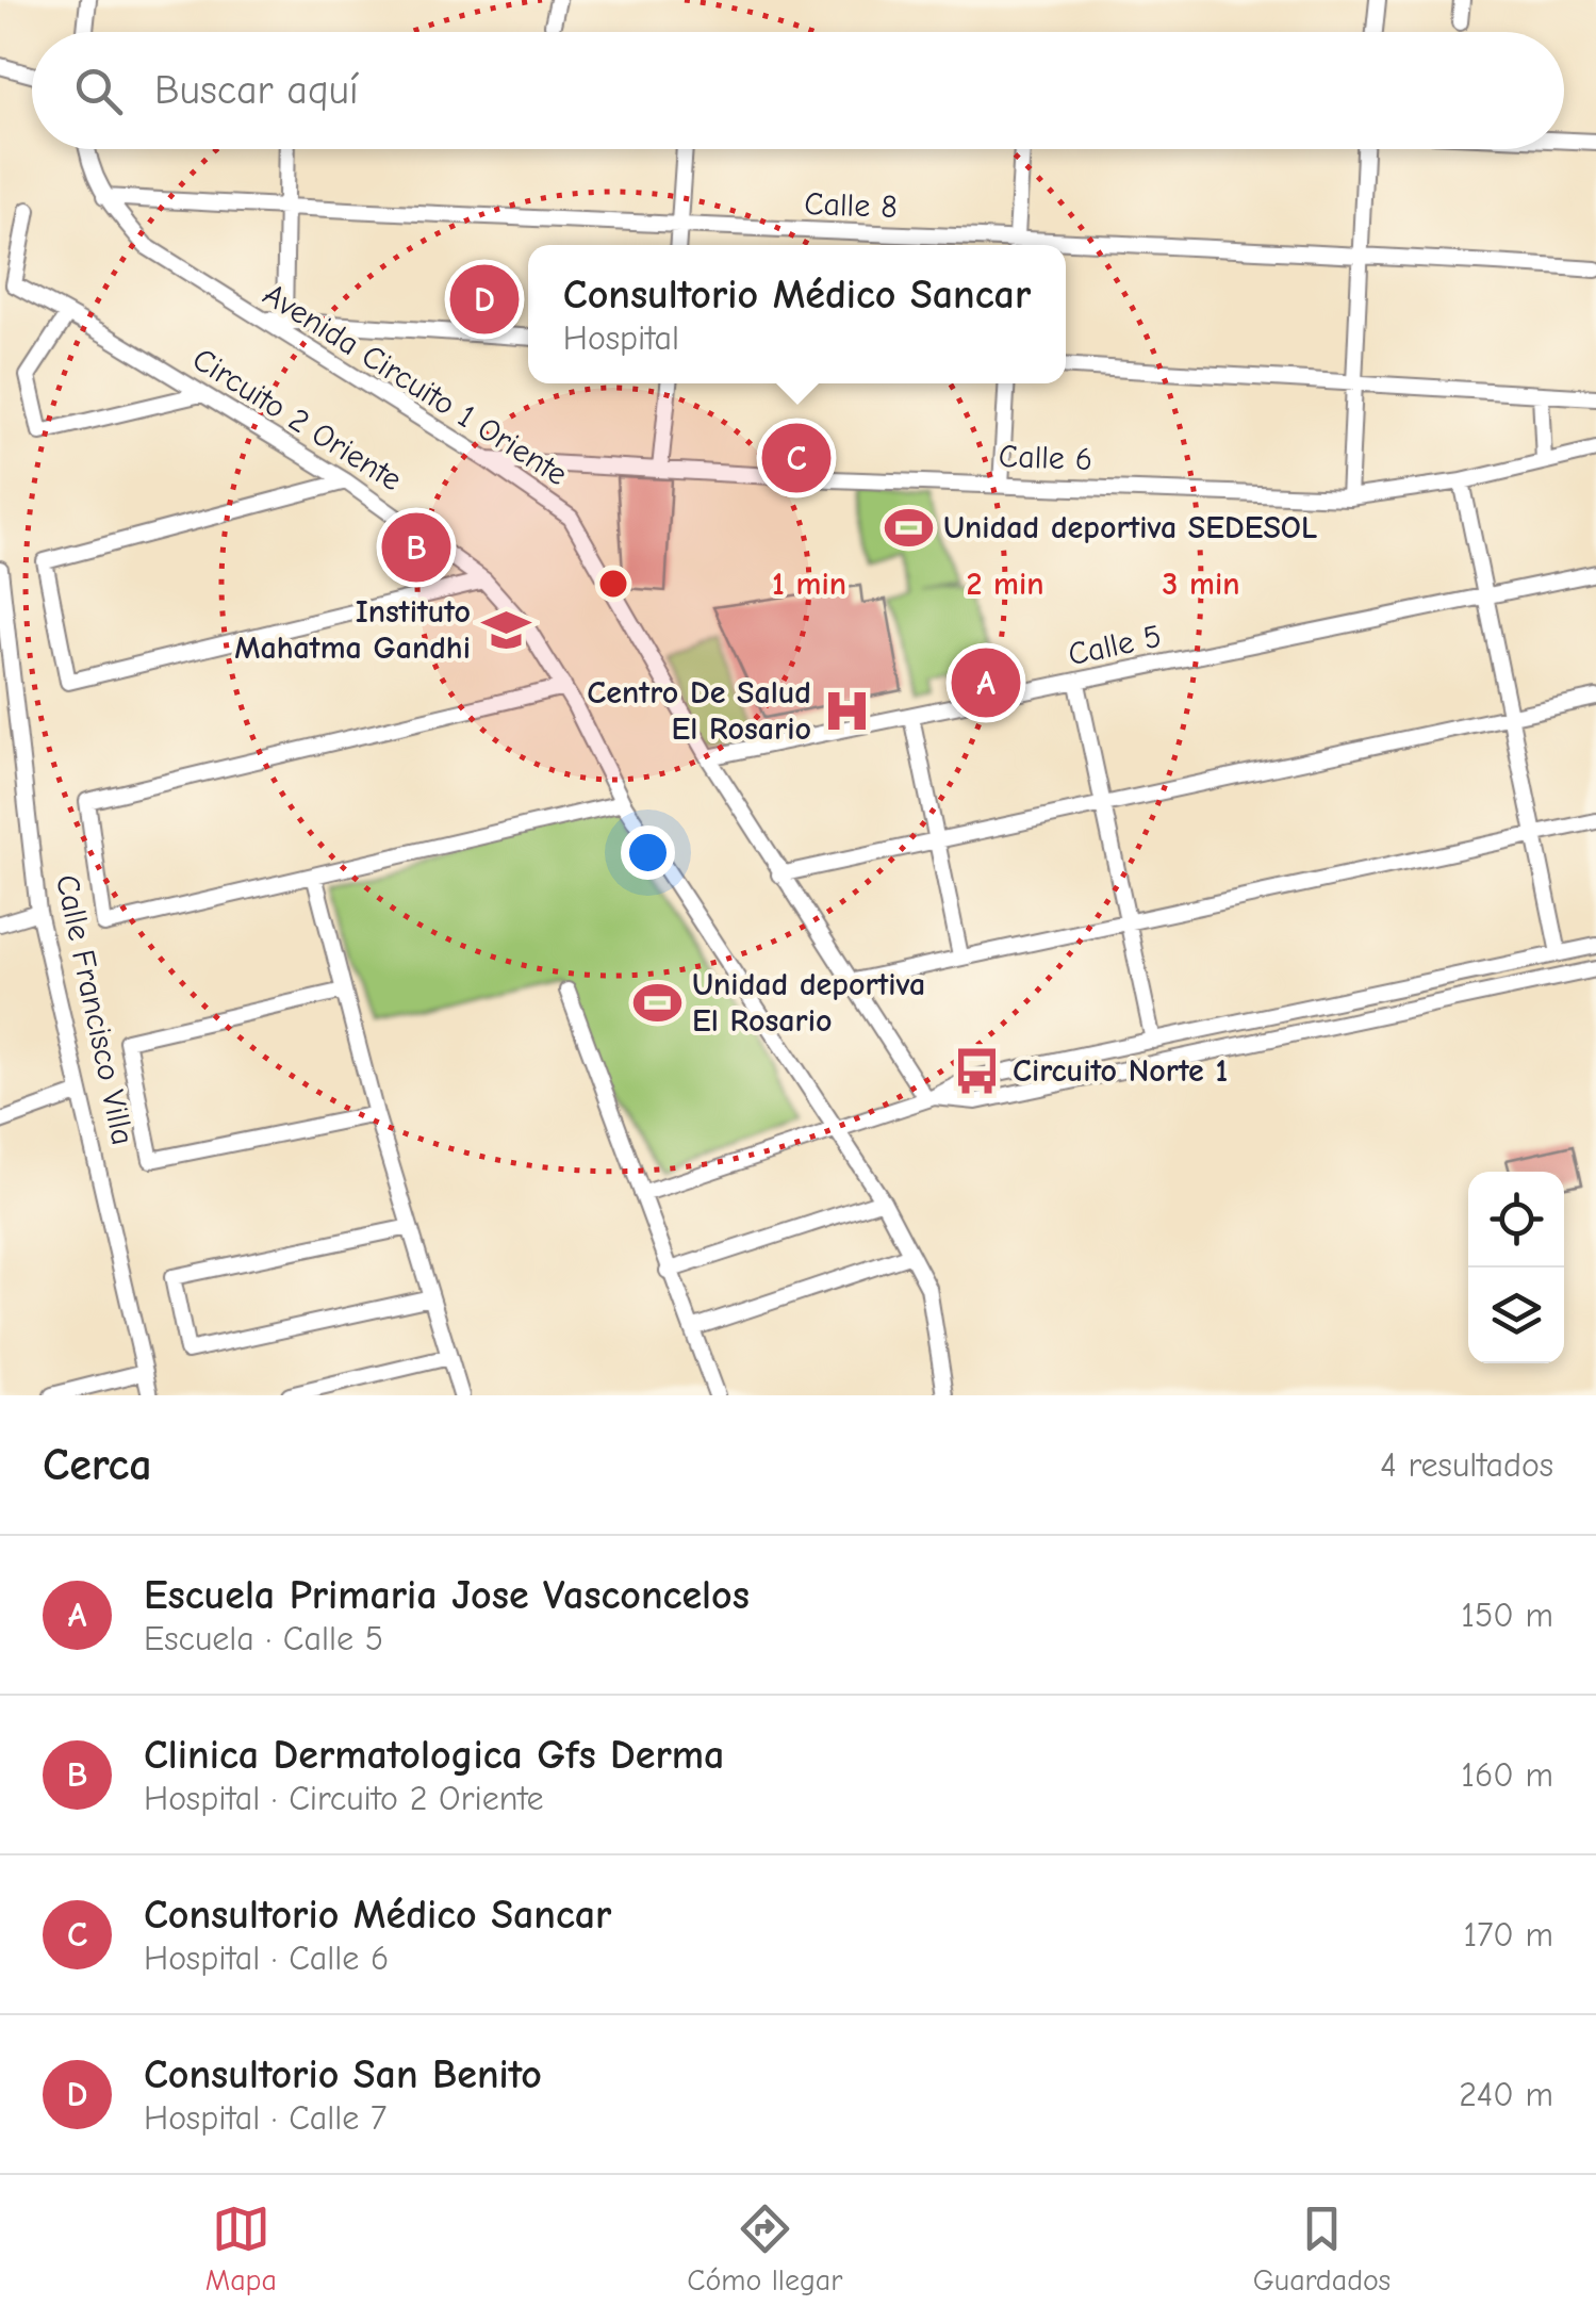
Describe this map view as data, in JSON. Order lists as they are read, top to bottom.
{
  "streets": {
    "street": [
      "Calle 8",
      "Avenida Circuito 1 Oriente",
      "Circuito 2 Oriente",
      "Calle 6",
      "Calle 5",
      "Calle Francisco Villa"
    ]
  },
  "crossings": [
    ["Calle 8", "Avenida Circuito 1 Oriente"],
    ["Avenida Circuito 1 Oriente", "Calle 6"],
    ["Avenida Circuito 1 Oriente", "Calle 5"]
  ],
  "places": {
    "sports": ["Unidad deportiva SEDESOL", "Unidad deportiva El Rosario"],
    "school or university": ["Instituto Mahatma Gandhi"],
    "hospital": ["Centro De Salud El Rosario"],
    "bus stop": ["Circuito Norte 1"]
  },
  "page": {
    "search": "Buscar aquí",
    "popup": ["Consultorio Médico Sancar", "Hospital"],
    "pins": [
      "D",
      "C",
      "B",
      "A"
    ],
    "heading": ["Cerca", "4 resultados"],
    "list": [
      {
        "mark": "A",
        "name": "Escuela Primaria Jose Vasconcelos",
        "note": "Escuela · Calle 5",
        "value": "150 m"
      },
      {
        "mark": "B",
        "name": "Clinica Dermatologica Gfs Derma",
        "note": "Hospital · Circuito 2 Oriente",
        "value": "160 m"
      },
      {
        "mark": "C",
        "name": "Consultorio Médico Sancar",
        "note": "Hospital · Calle 6",
        "value": "170 m"
      },
      {
        "mark": "D",
        "name": "Consultorio San Benito",
        "note": "Hospital · Calle 7",
        "value": "240 m"
      }
    ],
    "nav": ["Mapa", "Cómo llegar", "Guardados"]
  },
  "rings": ["1 min", "2 min", "3 min"]
}
